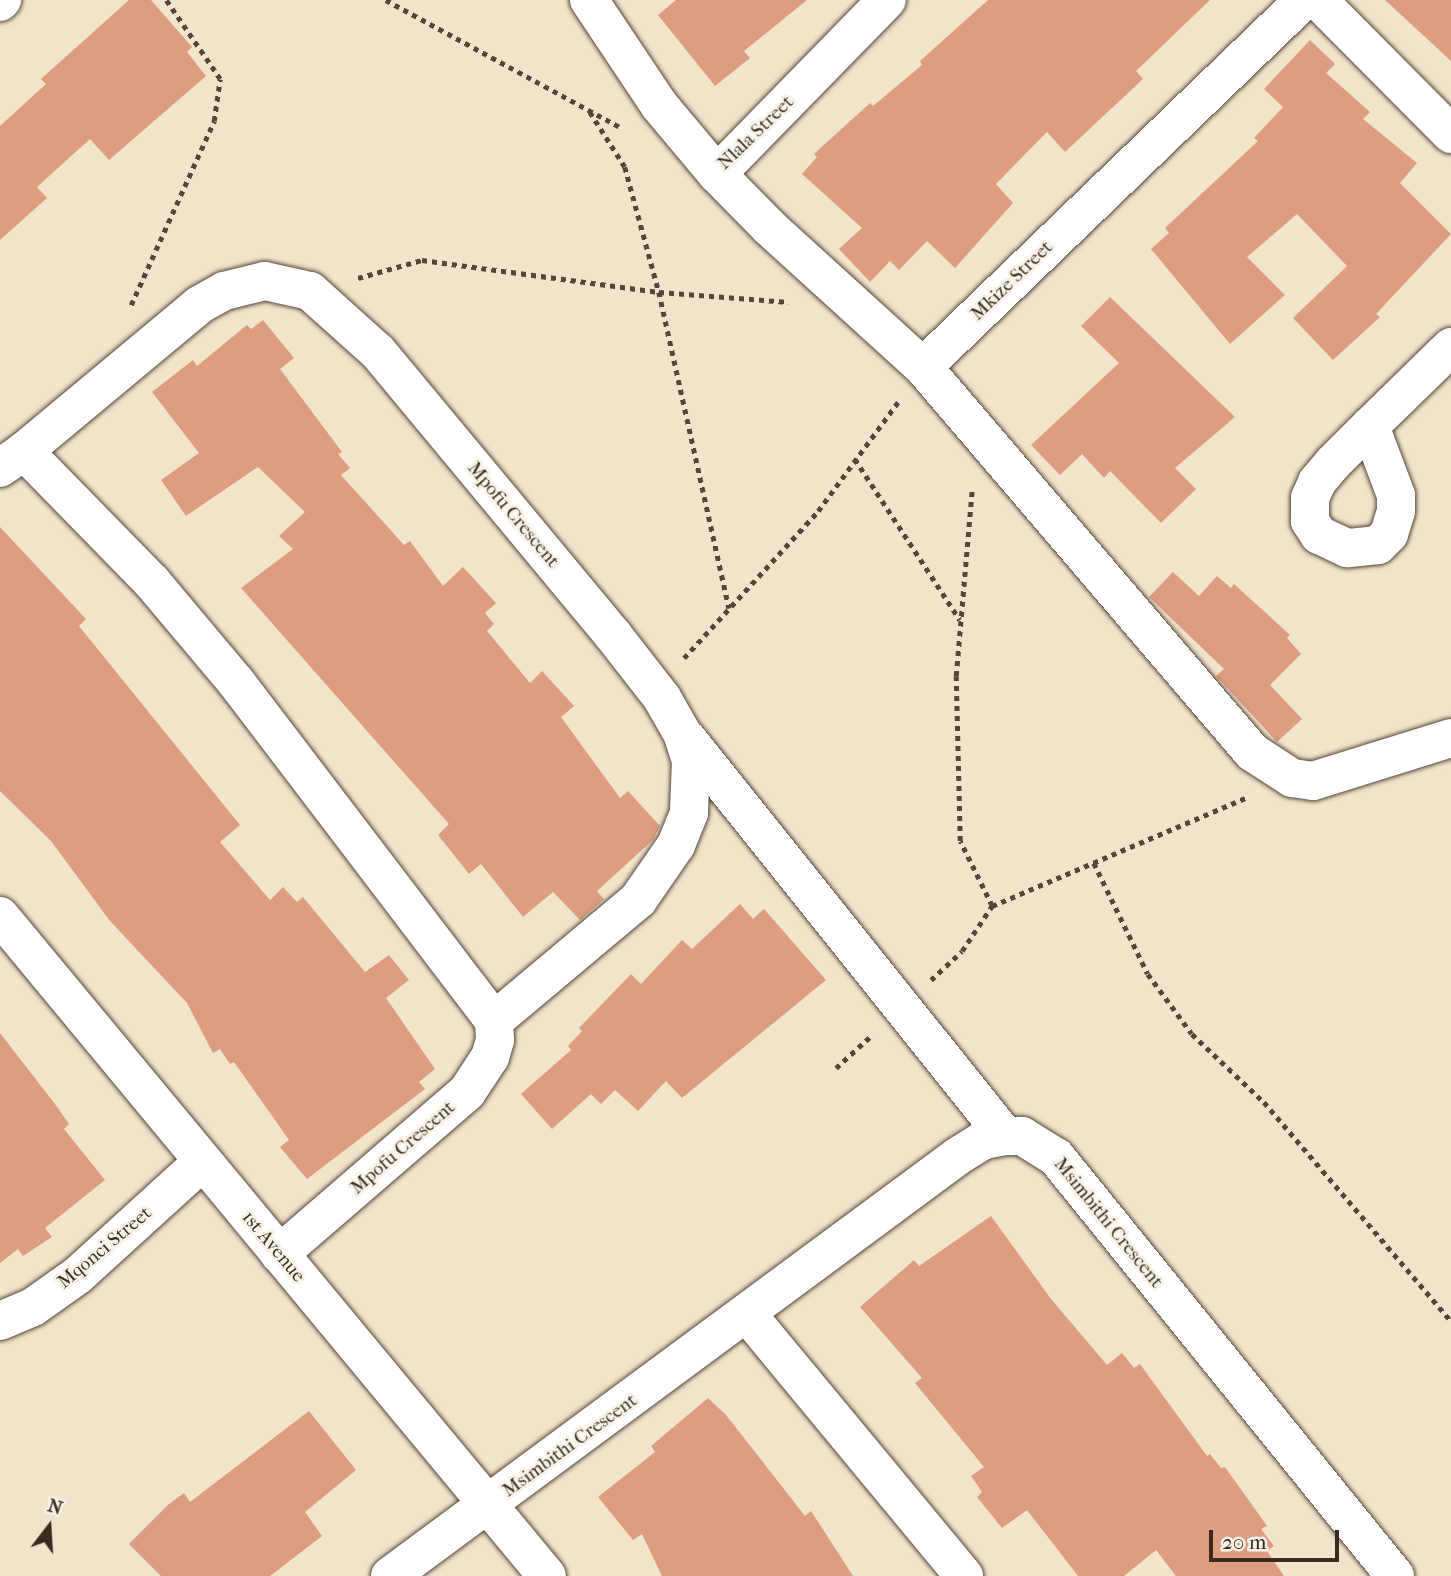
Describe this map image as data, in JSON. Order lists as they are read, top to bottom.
{
  "streets": {
    "street": [
      "Nlala Street",
      "Mkize Street",
      "Mpofu Crescent",
      "Msimbithi Crescent",
      "1st Avenue",
      "Mqonci Street"
    ]
  },
  "crossings": [
    ["Mpofu Crescent", "1st Avenue"],
    ["Msimbithi Crescent", "1st Avenue"],
    ["1st Avenue", "Mqonci Street"]
  ],
  "scale_bar": "20 m",
  "north": "top"
}
